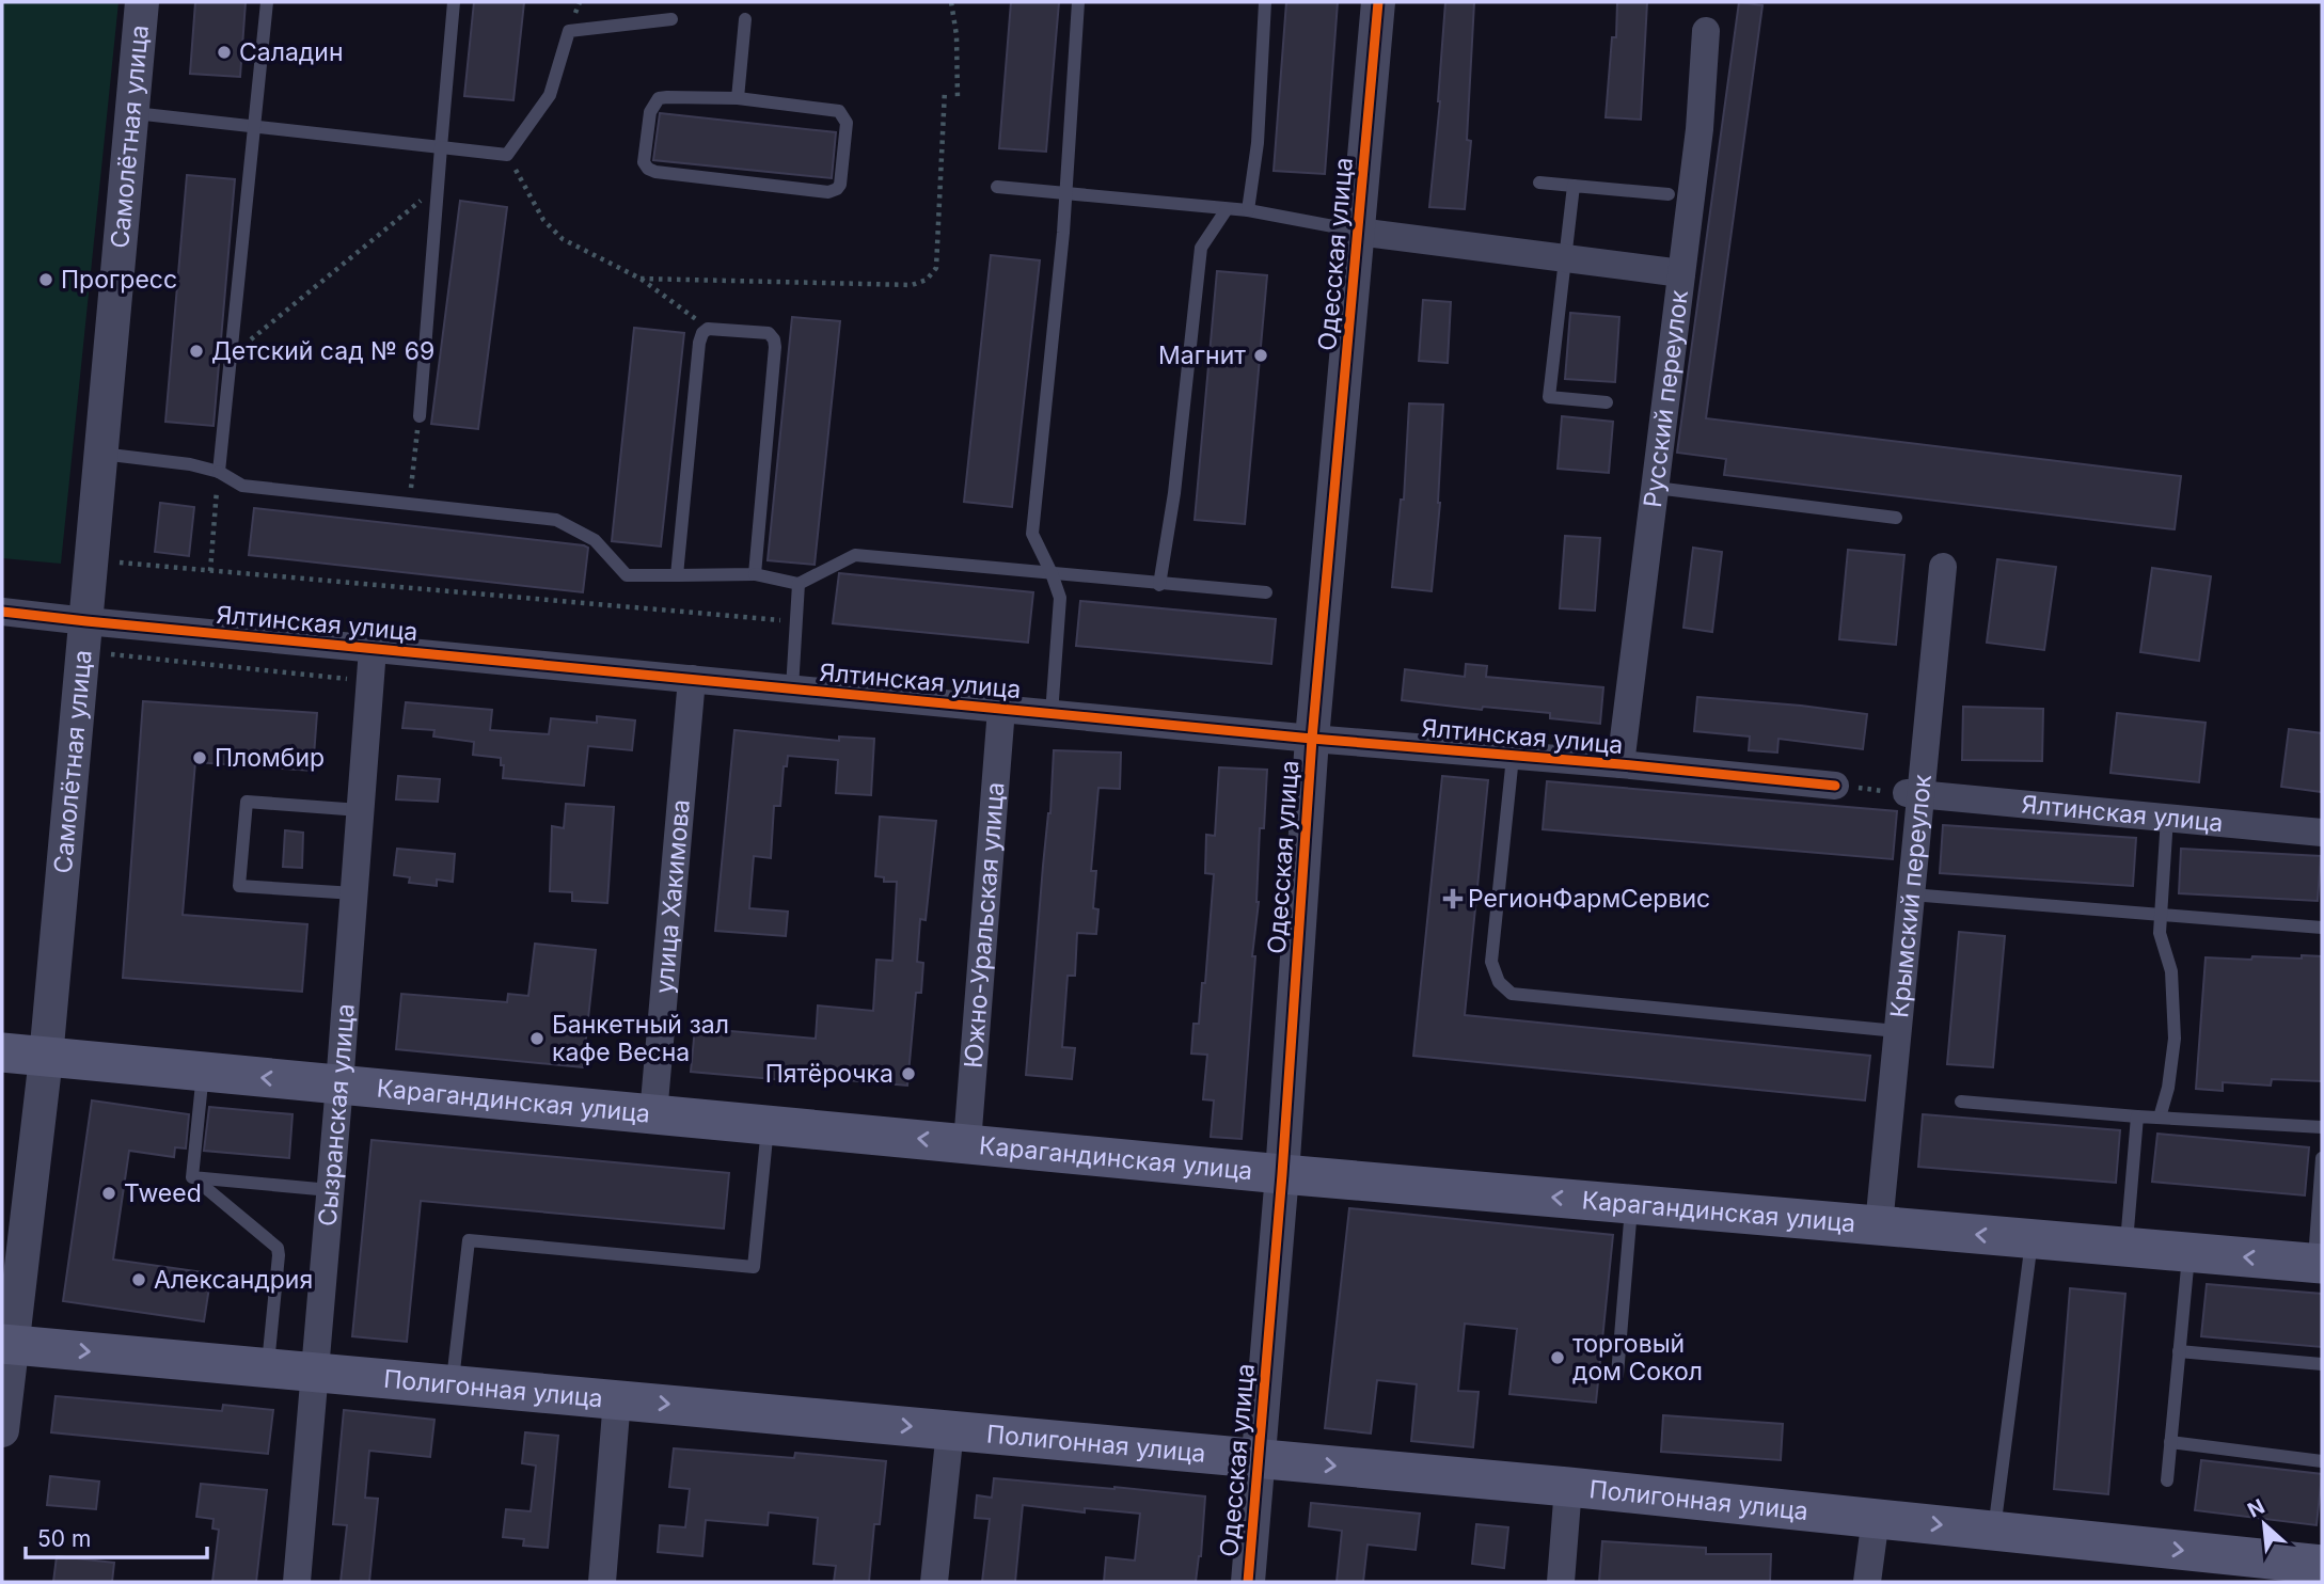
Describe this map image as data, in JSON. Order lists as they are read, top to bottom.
{
  "streets": {
    "main road": ["Карагандинская улица", "Полигонная улица"],
    "street": [
      "Самолётная улица",
      "Одесская улица",
      "Русский переулок",
      "Ялтинская улица",
      "улица Хакимова",
      "Крымский переулок",
      "Южно-Уральская улица",
      "Сызранская улица"
    ]
  },
  "crossings": [
    ["Самолётная улица", "Ялтинская улица"],
    ["Самолётная улица", "Карагандинская улица"],
    ["Самолётная улица", "Полигонная улица"],
    ["Одесская улица", "Ялтинская улица"],
    ["Одесская улица", "Карагандинская улица"],
    ["Одесская улица", "Полигонная улица"],
    ["Русский переулок", "Ялтинская улица"],
    ["Ялтинская улица", "улица Хакимова"],
    ["Ялтинская улица", "Крымский переулок"],
    ["Ялтинская улица", "Южно-Уральская улица"],
    ["Ялтинская улица", "Сызранская улица"],
    ["улица Хакимова", "Карагандинская улица"],
    ["Крымский переулок", "Карагандинская улица"],
    ["Южно-Уральская улица", "Карагандинская улица"],
    ["Карагандинская улица", "Сызранская улица"],
    ["Сызранская улица", "Полигонная улица"]
  ],
  "one_way": ["Карагандинская улица", "Полигонная улица"],
  "places": {
    "other": [
      "Саладин",
      "Прогресс",
      "Детский сад № 69",
      "Магнит",
      "Пломбир",
      "Банкетный зал кафе Весна",
      "Пятёрочка",
      "Tweed",
      "Александрия",
      "торговый дом Сокол"
    ],
    "health": ["РегионФармСервис"]
  },
  "scale_bar": "50 m",
  "north": "top left"
}
